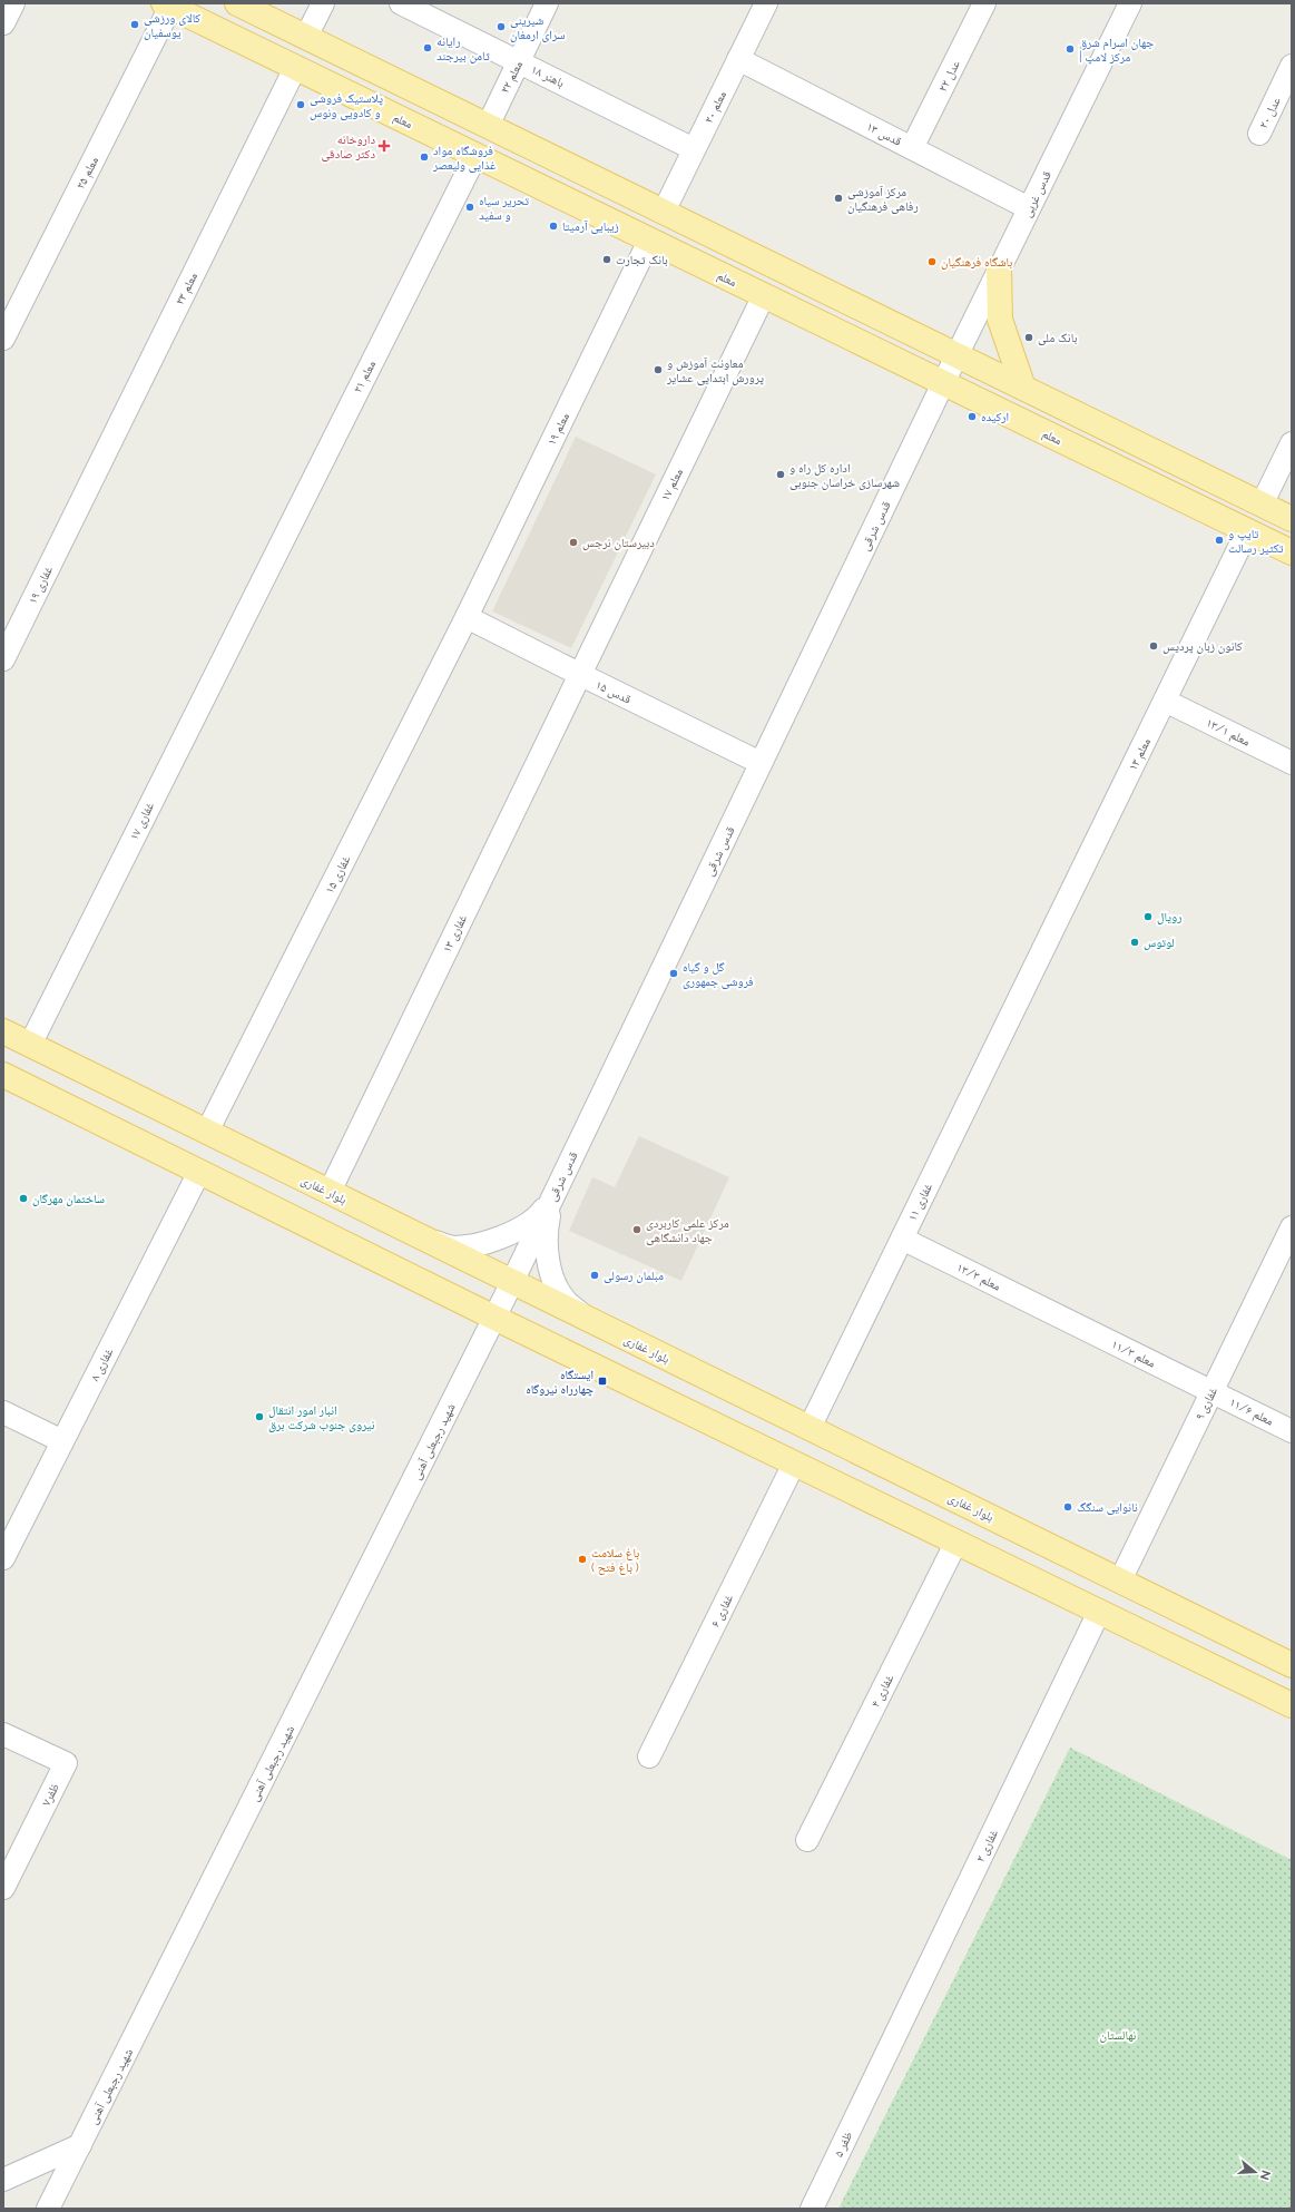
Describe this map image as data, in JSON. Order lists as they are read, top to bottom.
{
  "streets": {
    "main road": ["معلم", "بلوار غفاری"],
    "street": [
      "باهنر ۱۸",
      "عدل ۲۲",
      "معلم ۲۲",
      "معلم ۲۰",
      "عدل ۲۰",
      "قدس ۱۳",
      "معلم ۲۵",
      "قدس غربی",
      "معلم ۲۳",
      "معلم ۲۱",
      "معلم ۱۹",
      "معلم ۱۷",
      "قدس شرقی",
      "غفاری ۱۹",
      "قدس ۱۵",
      "معلم ۱۳/۱",
      "معلم ۱۳",
      "غفاری ۱۷",
      "غفاری ۱۵",
      "غفاری ۱۳",
      "غفاری ۱۱",
      "معلم ۱۳/۳",
      "معلم ۱۱/۳",
      "غفاری ۸",
      "غفاری ۹",
      "معلم ۱۱/۶",
      "شهید رجبعلی آهنی",
      "غفاری ۶",
      "غفاری ۴",
      "ظفر۷",
      "غفاری ۲",
      "ظفر ۵"
    ]
  },
  "crossings": [
    ["باهنر ۱۸", "معلم ۲۲"],
    ["باهنر ۱۸", "معلم ۲۰"],
    ["عدل ۲۲", "قدس ۱۳"],
    ["معلم ۲۰", "قدس ۱۳"],
    ["معلم", "معلم ۲۵"],
    ["معلم", "قدس غربی"],
    ["معلم", "معلم ۲۳"],
    ["معلم", "معلم ۲۱"],
    ["معلم", "معلم ۱۹"],
    ["معلم", "معلم ۱۷"],
    ["معلم", "قدس شرقی"],
    ["معلم", "معلم ۱۳"],
    ["قدس ۱۳", "قدس غربی"],
    ["قدس غربی", "قدس شرقی"],
    ["معلم ۲۳", "غفاری ۱۹"],
    ["معلم ۲۱", "غفاری ۱۷"],
    ["معلم ۱۹", "قدس ۱۵"],
    ["معلم ۱۹", "غفاری ۱۵"],
    ["معلم ۱۷", "قدس ۱۵"],
    ["معلم ۱۷", "غفاری ۱۳"],
    ["قدس شرقی", "قدس ۱۵"],
    ["قدس شرقی", "بلوار غفاری"],
    ["قدس شرقی", "شهید رجبعلی آهنی"],
    ["قدس ۱۵", "غفاری ۱۵"],
    ["قدس ۱۵", "غفاری ۱۳"],
    ["معلم ۱۳/۱", "معلم ۱۳"],
    ["معلم ۱۳", "غفاری ۱۱"],
    ["غفاری ۱۷", "بلوار غفاری"],
    ["غفاری ۱۵", "بلوار غفاری"],
    ["غفاری ۱۳", "بلوار غفاری"],
    ["بلوار غفاری", "غفاری ۱۱"],
    ["بلوار غفاری", "غفاری ۹"],
    ["غفاری ۱۱", "معلم ۱۳/۳"],
    ["معلم ۱۳/۳", "معلم ۱۱/۳"],
    ["معلم ۱۱/۳", "غفاری ۹"],
    ["معلم ۱۱/۳", "معلم ۱۱/۶"],
    ["غفاری ۹", "معلم ۱۱/۶"],
    ["غفاری ۲", "ظفر ۵"]
  ],
  "parks": ["نهالستان"],
  "places": {
    "other": [
      "کالای ورزشی یوسفیان",
      "شیرینی سرای ارمغان",
      "رایانه ثامن بیرجند",
      "جهان اسرام شرق | مرکز لامپ",
      "پلاستیک فروشی و کادویی ونوس",
      "فروشگاه مواد غذایی ولیعصر",
      "مرکز آموزشی رفاهی فرهنگیان",
      "تحریر سیاه و سفید",
      "زیبایی آرمیتا",
      "بانک تجارت",
      "باشگاه فرهنگیان",
      "بانک ملی",
      "معاونت آموزش و پرورش ابتدایی عشایر",
      "ارکیده",
      "اداره کل راه و شهرسازی خراسان جنوبی",
      "تایپ و تکثیر رسالت",
      "دبیرستان نرجس",
      "کانون زبان پردیس",
      "رویال",
      "لوتوس",
      "گل و گیاه فروشی جمهوری",
      "ساختمان مهرگان",
      "مرکز علمی کاربردی جهاد دانشگاهی",
      "مبلمان رسولی",
      "انبار امور انتقال نیروی جنوب شرکت برق",
      "نانوایی سنگگ",
      "باغ سلامت ( باغ فتح )"
    ],
    "health": ["داروخانه دکتر صادقی"],
    "transit": ["ایستگاه چهارراه نیروگاه"]
  },
  "north": "right"
}
